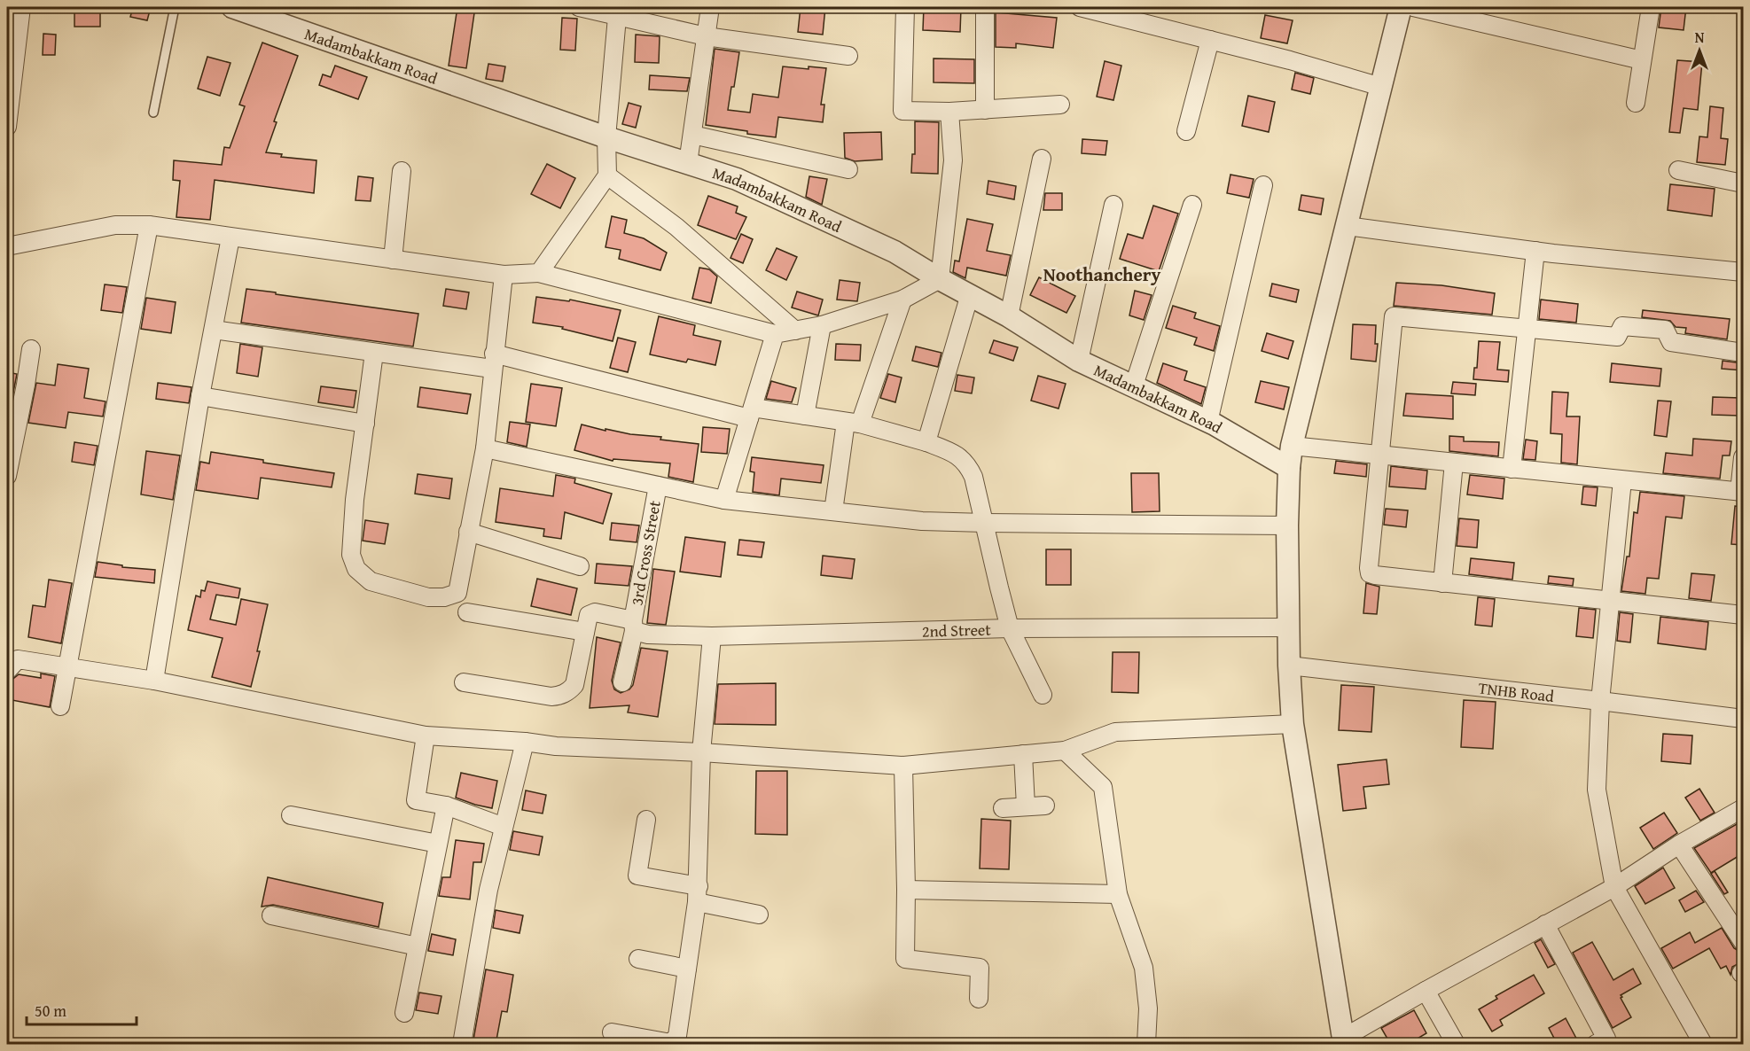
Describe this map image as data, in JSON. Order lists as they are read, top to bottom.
{
  "streets": {
    "street": [
      "Madambakkam Road",
      "3rd Cross Street",
      "2nd Street",
      "TNHB Road"
    ]
  },
  "crossings": [
    ["3rd Cross Street", "2nd Street"]
  ],
  "districts": ["Noothanchery"],
  "scale_bar": "50 m",
  "north": "top"
}
